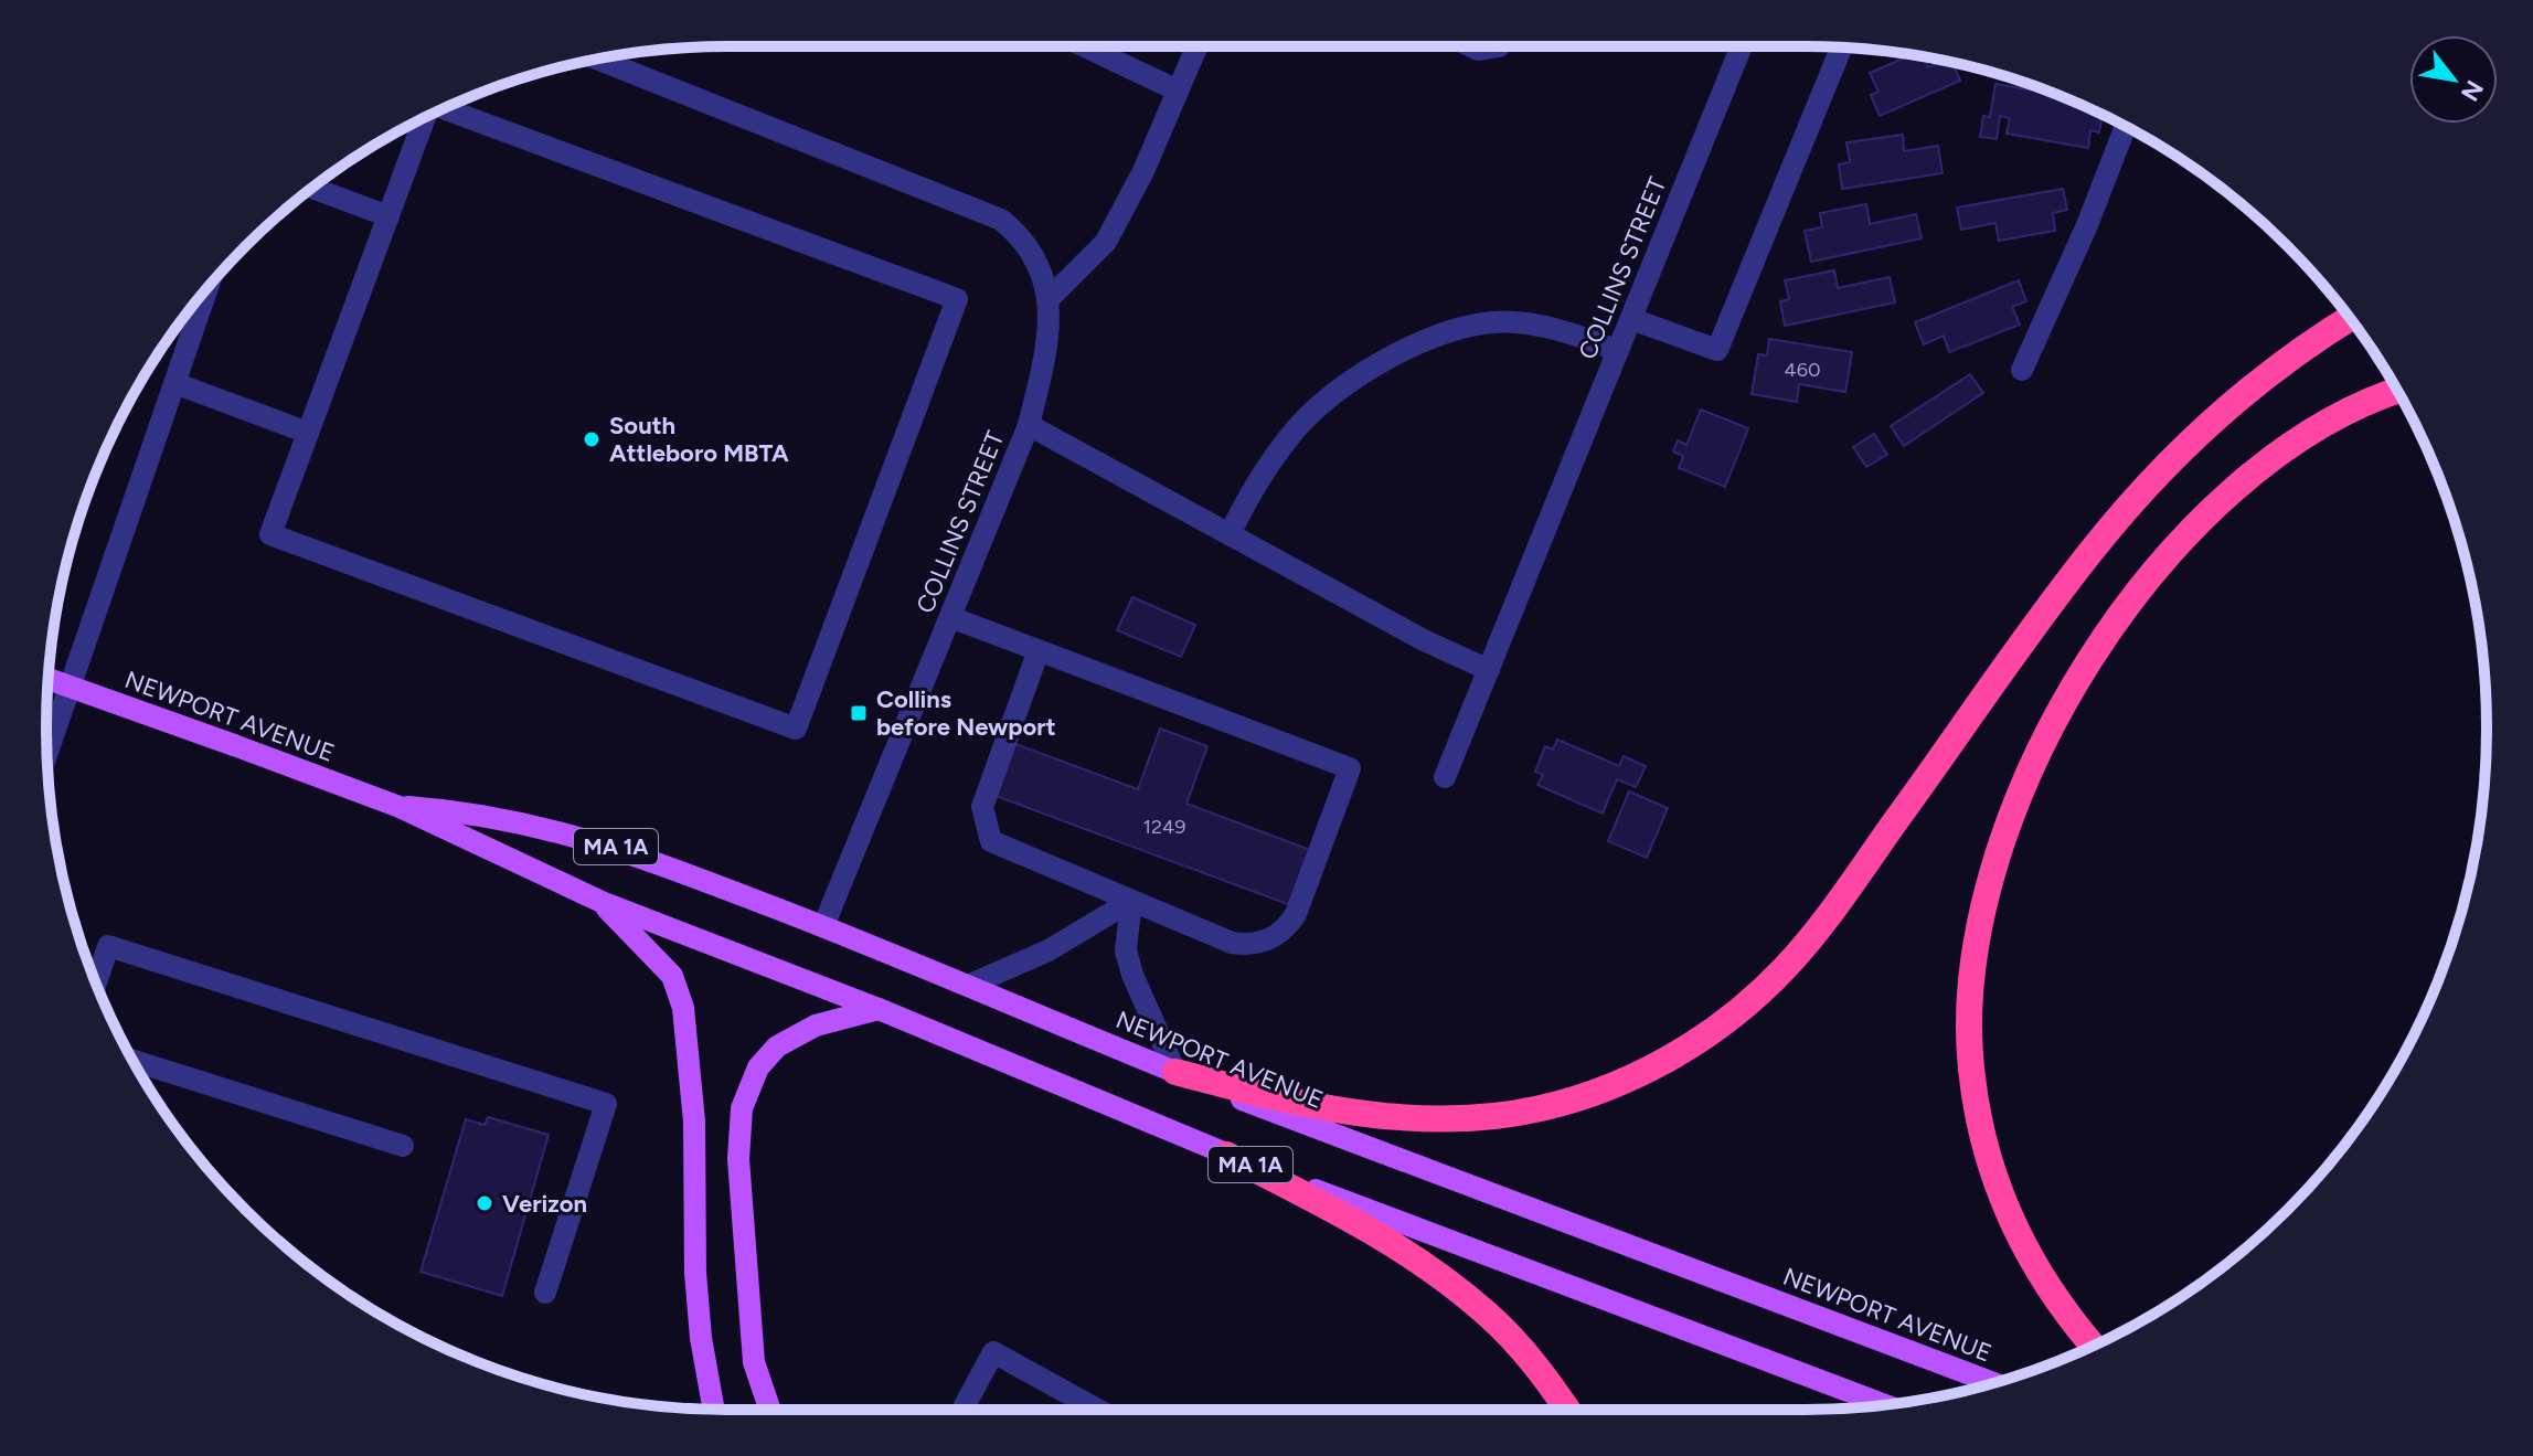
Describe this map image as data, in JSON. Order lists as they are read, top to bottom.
{
  "streets": {
    "main road": ["NEWPORT AVENUE", "MA 1A"],
    "street": ["COLLINS STREET"]
  },
  "crossings": [
    ["COLLINS STREET", "NEWPORT AVENUE"]
  ],
  "places": {
    "other": ["South Attleboro MBTA", "Verizon"],
    "transit": ["Collins before Newport"]
  },
  "house_numbers": ["460", "1249"],
  "north": "bottom right"
}
